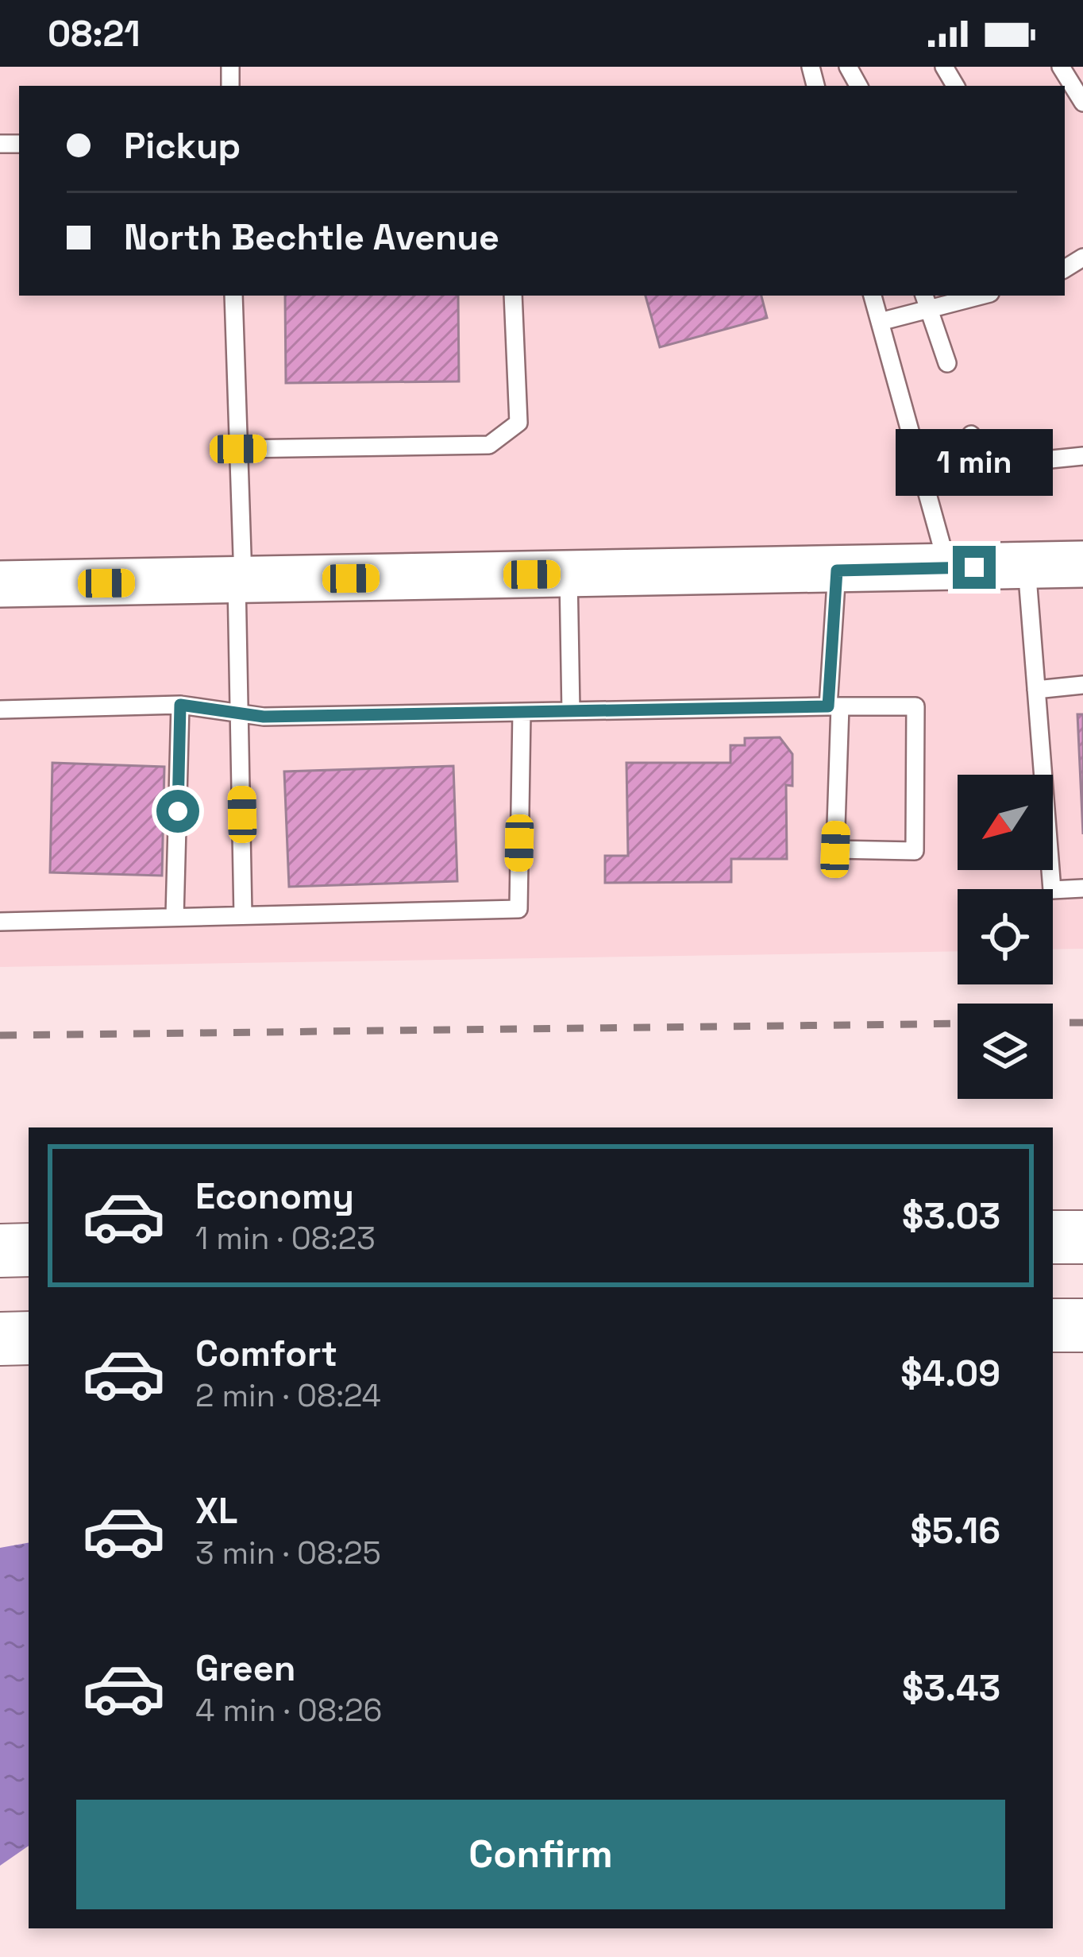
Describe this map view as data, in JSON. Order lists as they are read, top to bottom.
{
  "north": "bottom left",
  "page": {
    "status": "08:21",
    "banner": ["Pickup", "North Bechtle Avenue"],
    "bubble": "1 min",
    "list": [
      {
        "name": "Economy",
        "note": "1 min · 08:23",
        "value": "$3.03"
      },
      {
        "name": "Comfort",
        "note": "2 min · 08:24",
        "value": "$4.09"
      },
      {
        "name": "XL",
        "note": "3 min · 08:25",
        "value": "$5.16"
      },
      {
        "name": "Green",
        "note": "4 min · 08:26",
        "value": "$3.43"
      }
    ],
    "buttons": "Confirm"
  }
}
